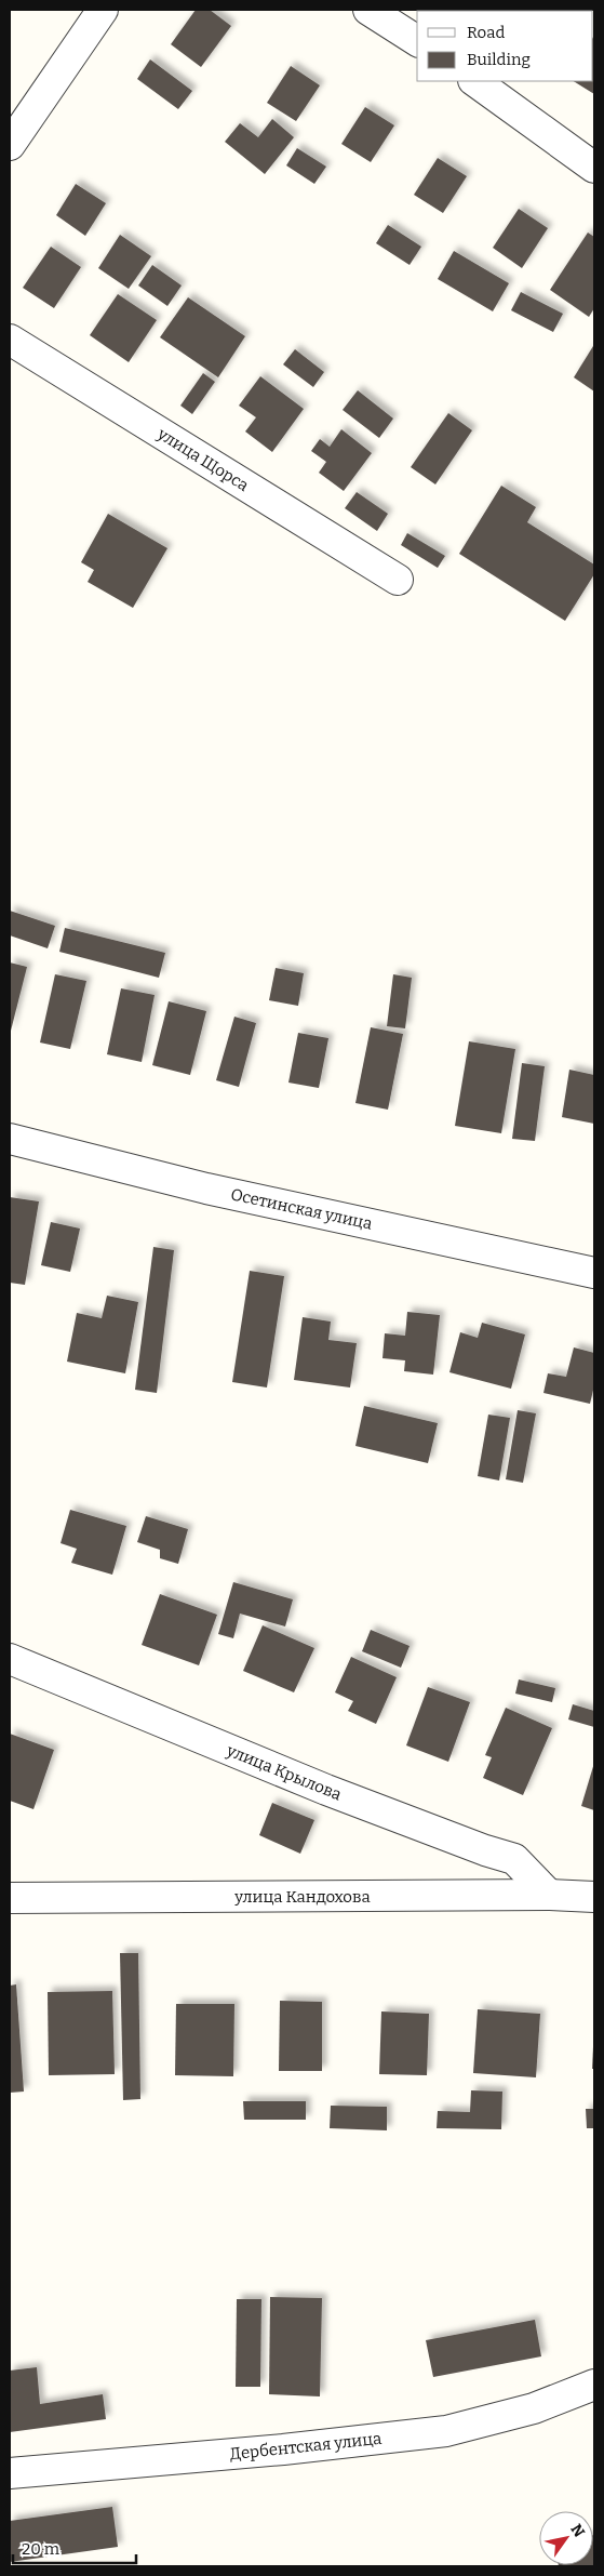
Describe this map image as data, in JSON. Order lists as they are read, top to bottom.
{
  "streets": {
    "street": [
      "улица Щорса",
      "Осетинская улица",
      "улица Крылова",
      "улица Кандохова",
      "Дербентская улица"
    ]
  },
  "crossings": [
    ["улица Крылова", "улица Кандохова"]
  ],
  "legend": ["Road", "Building"],
  "scale_bar": "20 m",
  "north": "top right"
}
